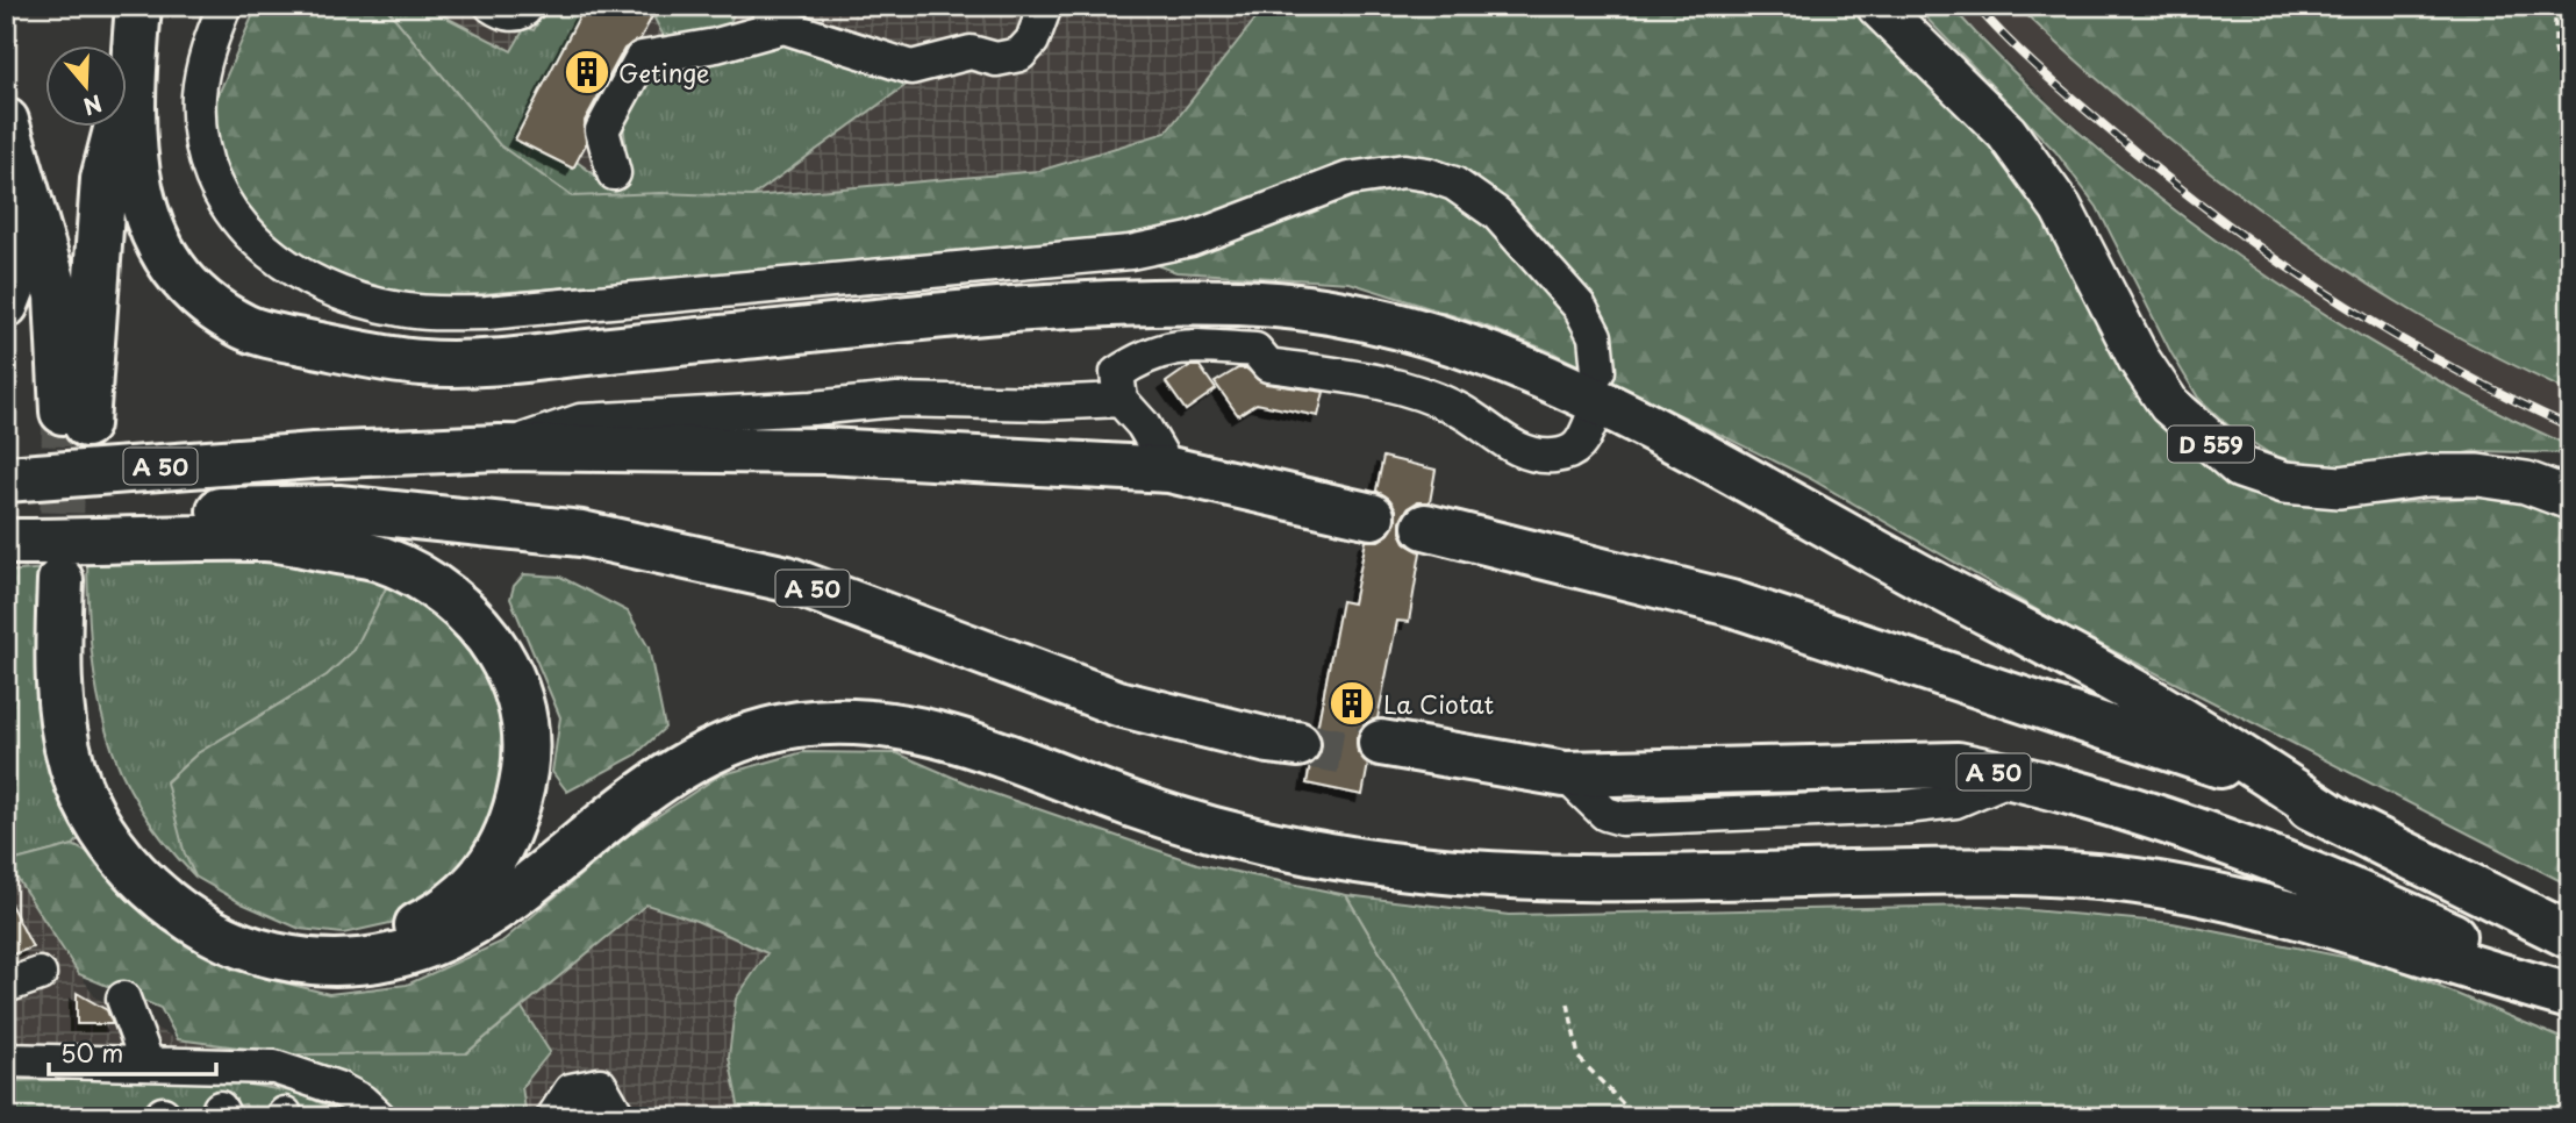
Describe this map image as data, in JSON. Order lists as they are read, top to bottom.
{
  "streets": {
    "highway": ["A 50"],
    "main road": ["D 559"]
  },
  "places": {
    "building": ["Getinge", "La Ciotat"]
  },
  "scale_bar": "50 m",
  "north": "bottom"
}
